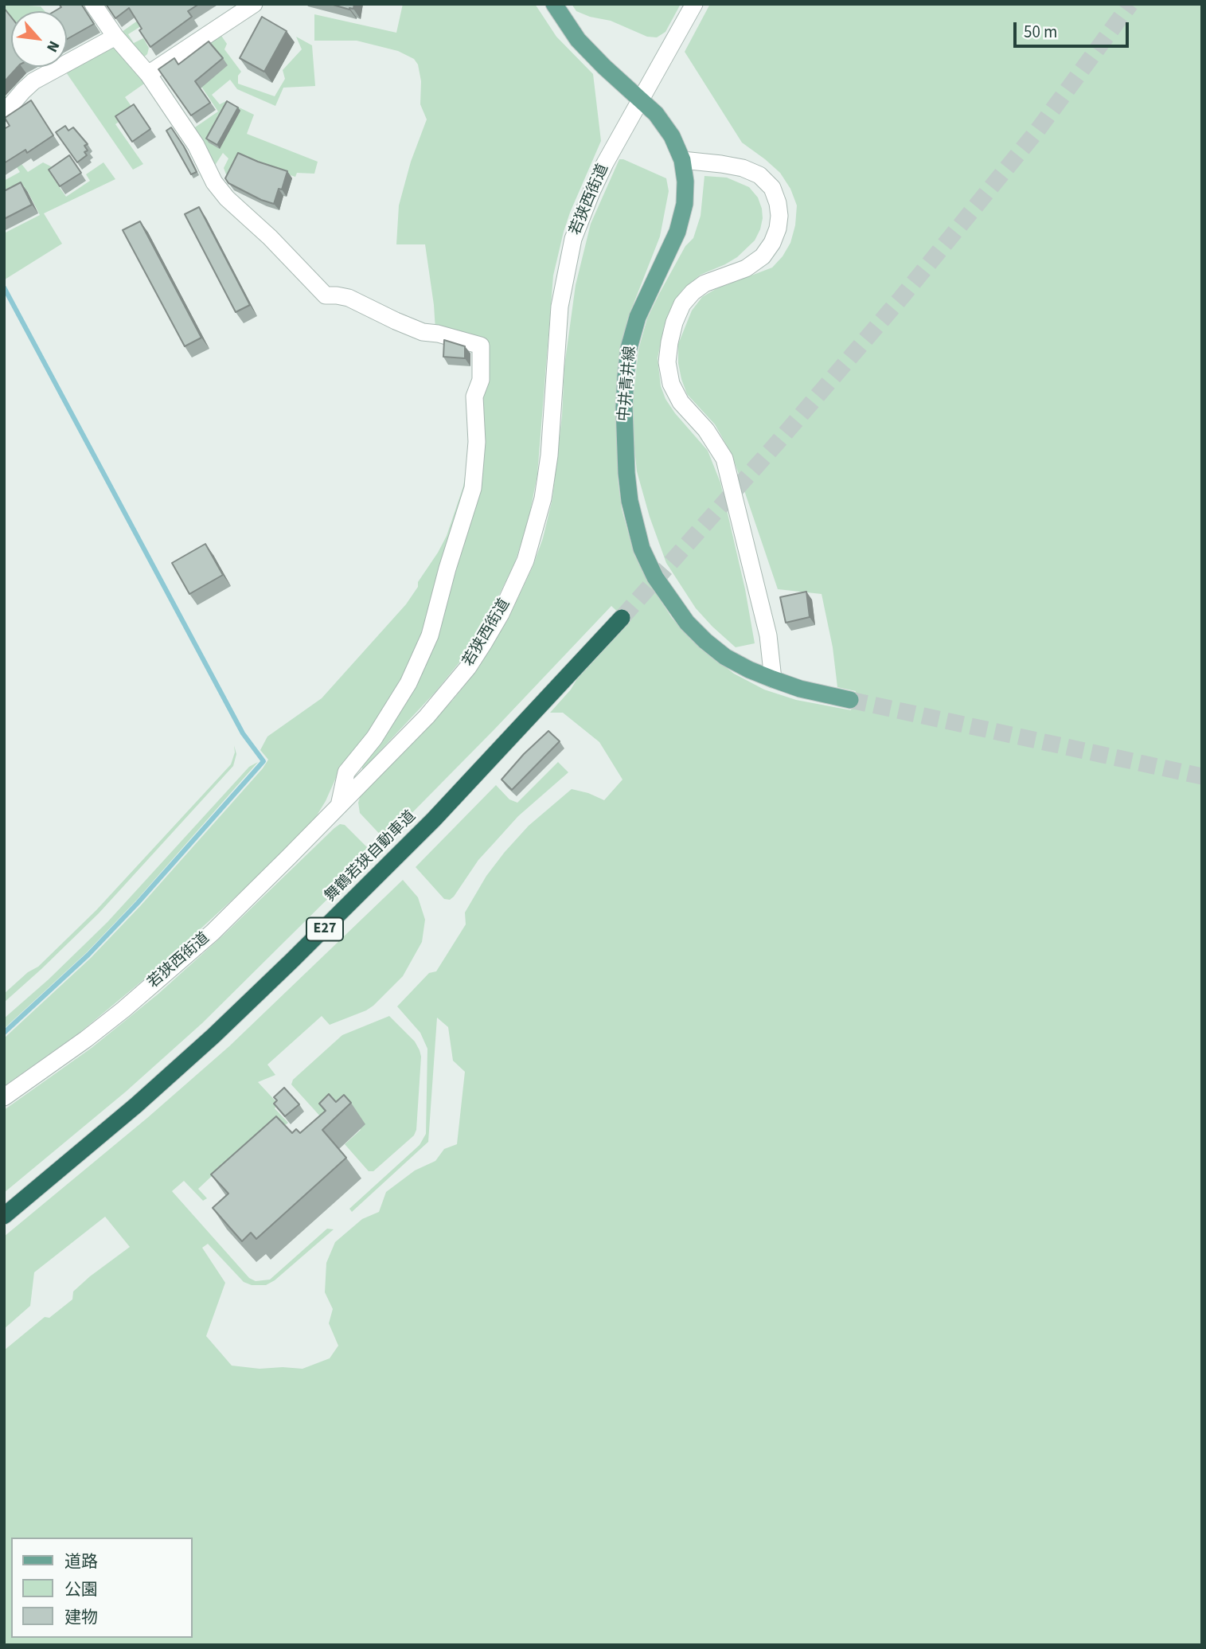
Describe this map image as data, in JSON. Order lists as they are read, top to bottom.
{
  "streets": {
    "highway": ["舞鶴若狭自動車道", "E27"],
    "main road": ["中井青井線"],
    "street": ["若狭西街道"]
  },
  "crossings": [
    ["若狭西街道", "中井青井線"]
  ],
  "legend": ["道路", "公園", "建物"],
  "scale_bar": "50 m",
  "north": "bottom right"
}
